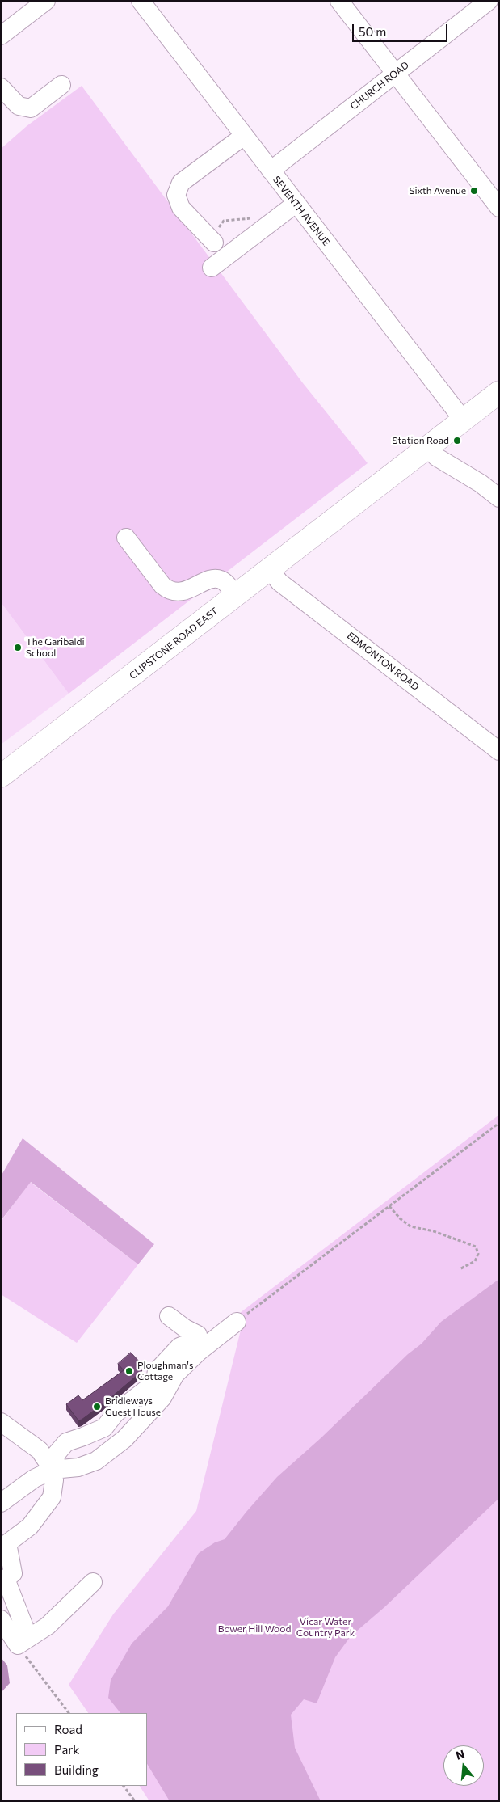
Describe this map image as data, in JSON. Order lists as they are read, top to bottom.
{
  "streets": {
    "main road": ["CLIPSTONE ROAD EAST"],
    "street": ["CHURCH ROAD", "SEVENTH AVENUE", "EDMONTON ROAD"]
  },
  "crossings": [
    ["CHURCH ROAD", "SEVENTH AVENUE"],
    ["SEVENTH AVENUE", "CLIPSTONE ROAD EAST"],
    ["CLIPSTONE ROAD EAST", "EDMONTON ROAD"]
  ],
  "parks": ["Vicar Water Country Park", "Bower Hill Wood"],
  "places": [
    "Sixth Avenue",
    "Station Road",
    "The Garibaldi School",
    "Ploughman's Cottage",
    "Bridleways Guest House"
  ],
  "legend": ["Road", "Park", "Building"],
  "scale_bar": "50 m",
  "north": "top"
}
